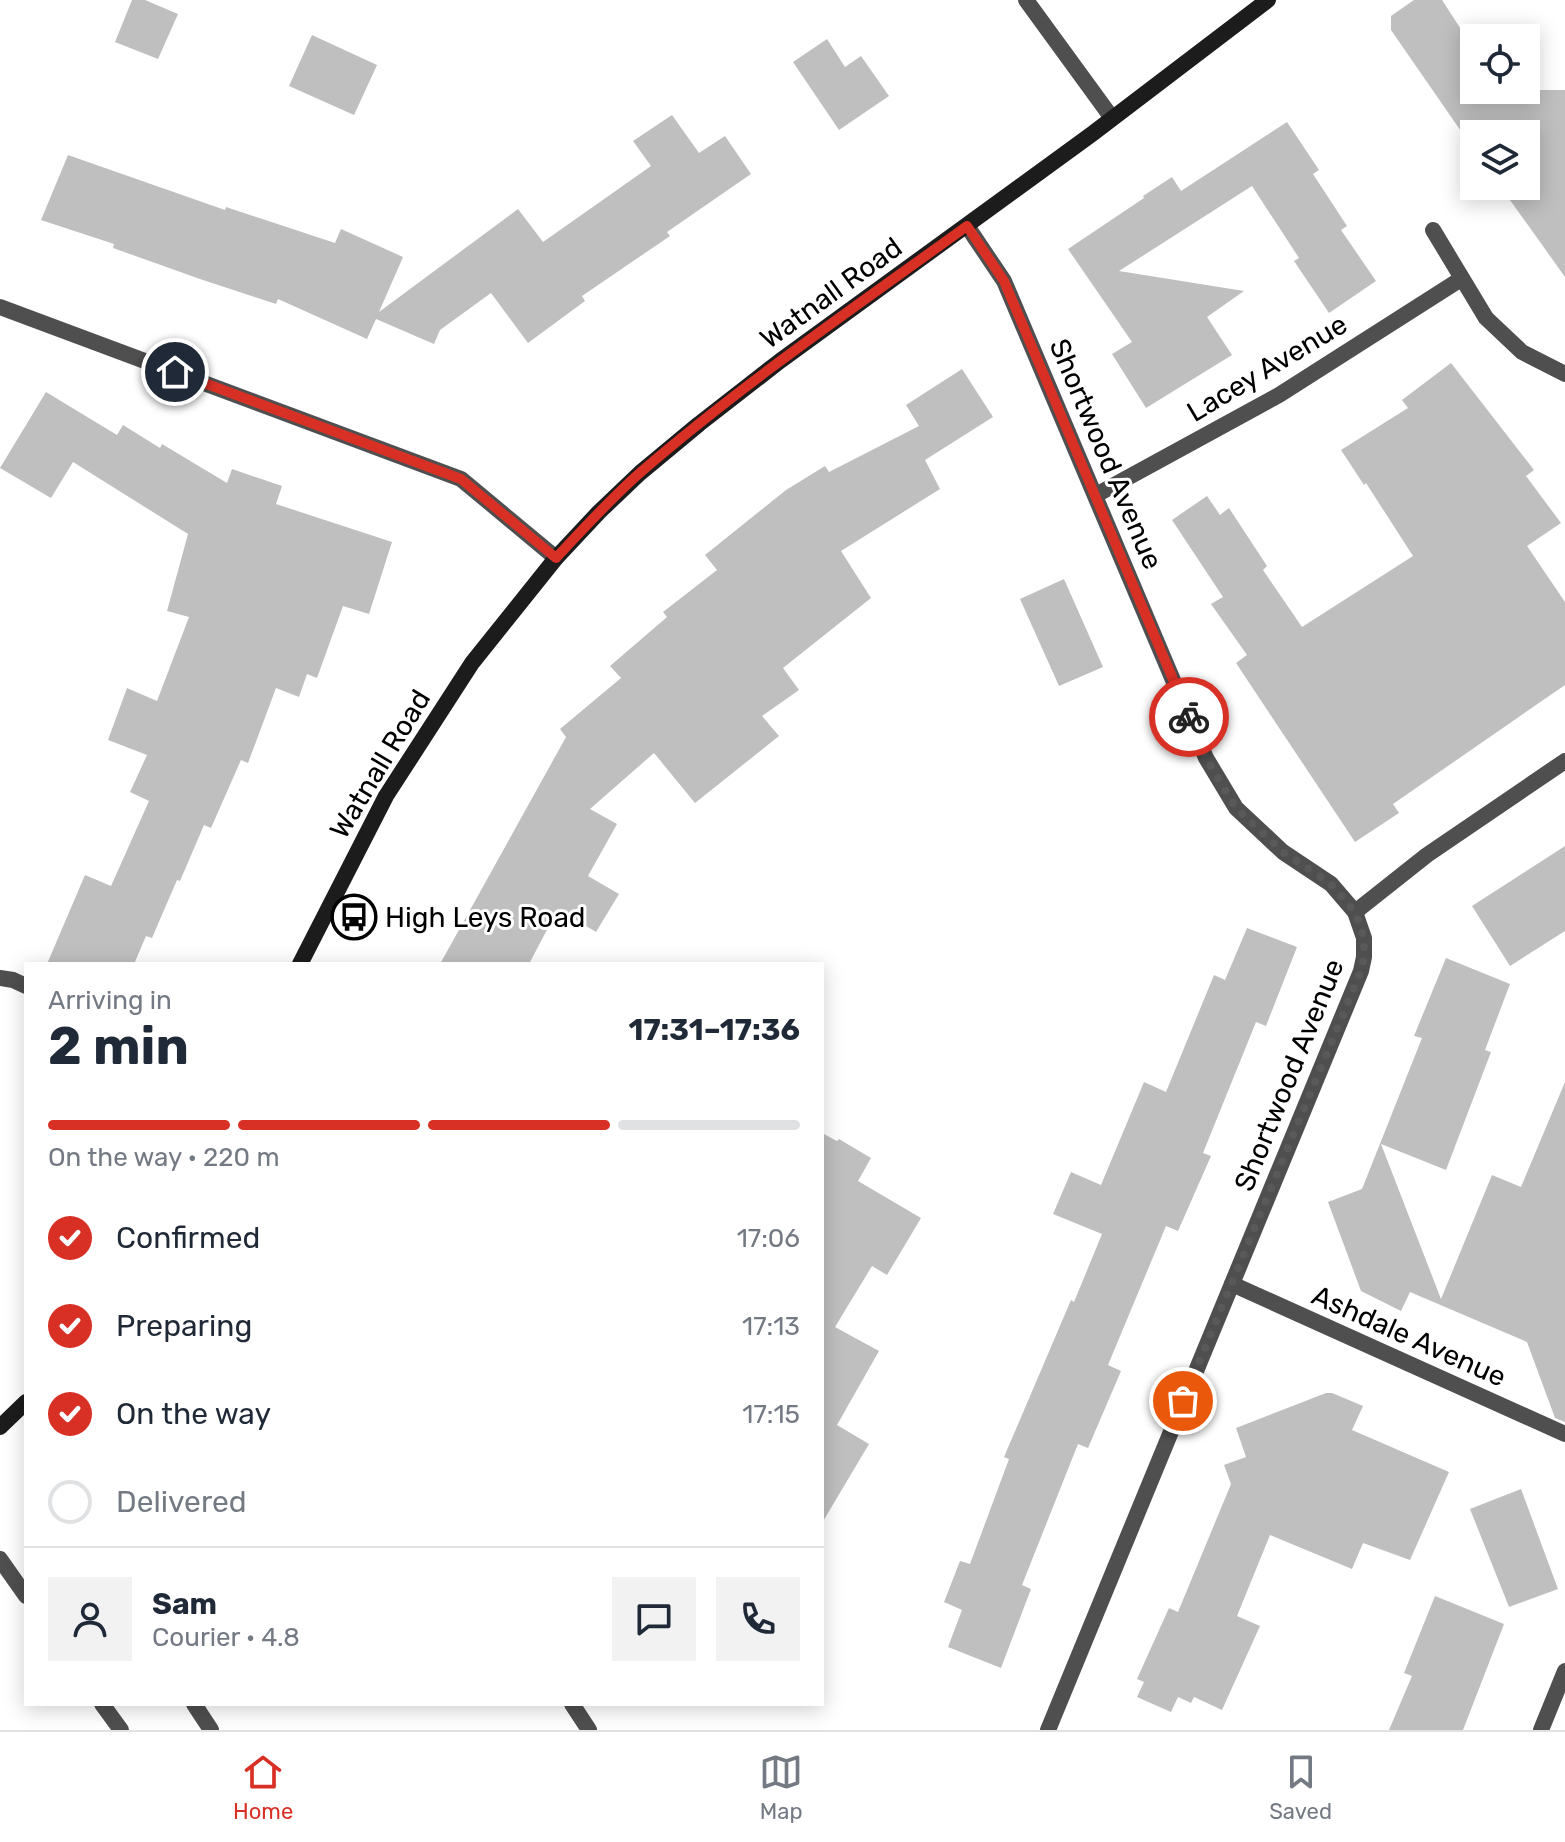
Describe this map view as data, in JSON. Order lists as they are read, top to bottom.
{
  "streets": {
    "main road": ["Watnall Road"],
    "street": ["Lacey Avenue", "Shortwood Avenue", "Ashdale Avenue"]
  },
  "crossings": [
    ["Watnall Road", "Shortwood Avenue"],
    ["Lacey Avenue", "Shortwood Avenue"],
    ["Shortwood Avenue", "Ashdale Avenue"]
  ],
  "places": {
    "bus stop": ["High Leys Road"]
  },
  "page": {
    "heading": ["2 min", "Arriving in", "17:31–17:36"],
    "panel": ["Sam", "Courier · 4.8"],
    "bar": "On the way · 220 m",
    "list": [
      ["Confirmed", "17:06"],
      ["Preparing", "17:13"],
      ["On the way", "17:15"],
      "Delivered"
    ],
    "tabs": ["Home", "Map", "Saved"]
  }
}
